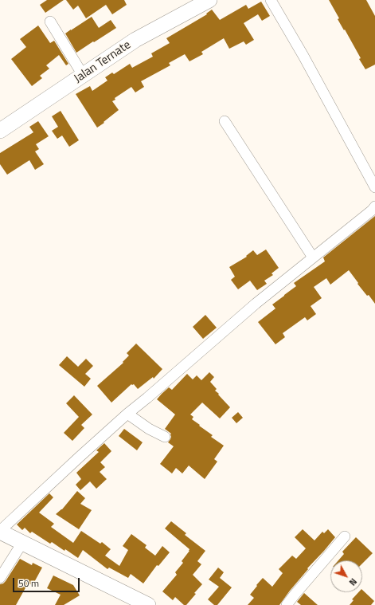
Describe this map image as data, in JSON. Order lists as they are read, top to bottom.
{
  "streets": {
    "street": ["Jalan Ternate"]
  },
  "scale_bar": "50 m",
  "north": "bottom right"
}
